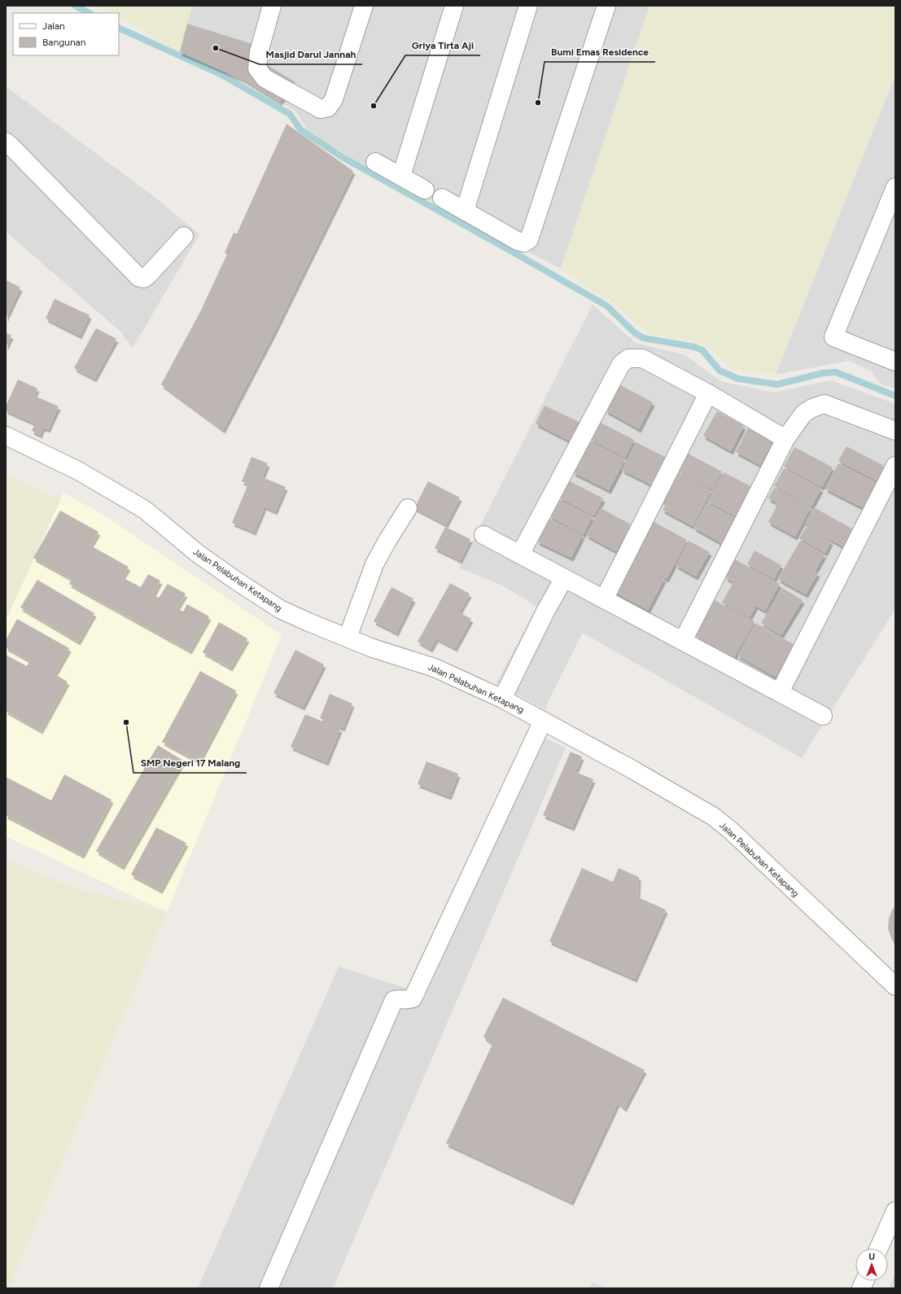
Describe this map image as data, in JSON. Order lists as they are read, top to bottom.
{
  "streets": {
    "street": ["Jalan Pelabuhan Ketapang"]
  },
  "places": [
    "Masjid Darul Jannah",
    "Bumi Emas Residence",
    "Griya Tirta Aji",
    "SMP Negeri 17 Malang"
  ],
  "legend": ["Jalan", "Bangunan"],
  "north": "top"
}
